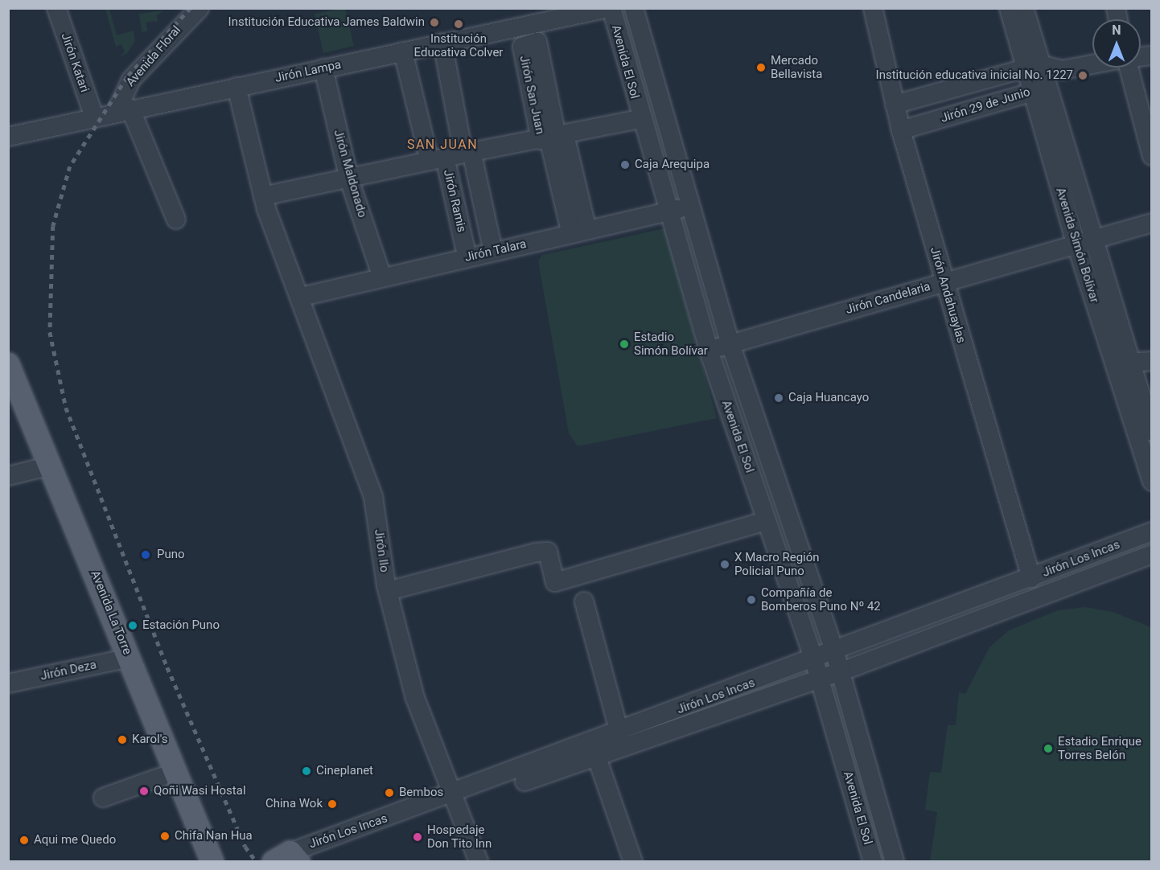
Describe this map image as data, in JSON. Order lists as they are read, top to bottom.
{
  "streets": {
    "main road": ["Avenida La Torre"],
    "street": [
      "Avenida Floral",
      "Avenida El Sol",
      "Jirón Katari",
      "Jirón Lampa",
      "Jirón San Juan",
      "Jirón 29 de Junio",
      "Jirón Maldonado",
      "Jirón Ramis",
      "Avenida Simón Bolívar",
      "Jirón Talara",
      "Jirón Andahuaylas",
      "Jirón Candelaria",
      "Jirón Ilo",
      "Jirón Los Incas",
      "Jirón Deza"
    ]
  },
  "crossings": [
    ["Avenida Floral", "Jirón Lampa"],
    ["Avenida El Sol", "Jirón Lampa"],
    ["Avenida El Sol", "Jirón Talara"],
    ["Avenida El Sol", "Jirón Candelaria"],
    ["Avenida El Sol", "Jirón Los Incas"],
    ["Jirón Katari", "Jirón Lampa"],
    ["Jirón Lampa", "Jirón Maldonado"],
    ["Jirón Lampa", "Jirón Ramis"],
    ["Jirón Lampa", "Jirón Ilo"],
    ["Jirón San Juan", "Jirón Talara"],
    ["Jirón 29 de Junio", "Avenida Simón Bolívar"],
    ["Jirón 29 de Junio", "Jirón Andahuaylas"],
    ["Jirón Maldonado", "Jirón Talara"],
    ["Jirón Ramis", "Jirón Talara"],
    ["Avenida Simón Bolívar", "Jirón Candelaria"],
    ["Jirón Talara", "Jirón Ilo"],
    ["Jirón Andahuaylas", "Jirón Candelaria"],
    ["Jirón Andahuaylas", "Jirón Los Incas"],
    ["Jirón Ilo", "Jirón Los Incas"],
    ["Avenida La Torre", "Jirón Deza"]
  ],
  "districts": ["SAN JUAN"],
  "places": [
    "Institución Educativa James Baldwin",
    "Institución Educativa Colver",
    "Mercado Bellavista",
    "Institución educativa inicial No. 1227",
    "Caja Arequipa",
    "Estadio Simón Bolívar",
    "Caja Huancayo",
    "Puno",
    "X Macro Región Policial Puno",
    "Compañía de Bomberos Puno Nº 42",
    "Estación Puno",
    "Karol's",
    "Estadio Enrique Torres Belón",
    "Cineplanet",
    "Qoñi Wasi Hostal",
    "Bembos",
    "China Wok",
    "Chifa Nan Hua",
    "Hospedaje Don Tito Inn",
    "Aqui me Quedo"
  ],
  "north": "top"
}
